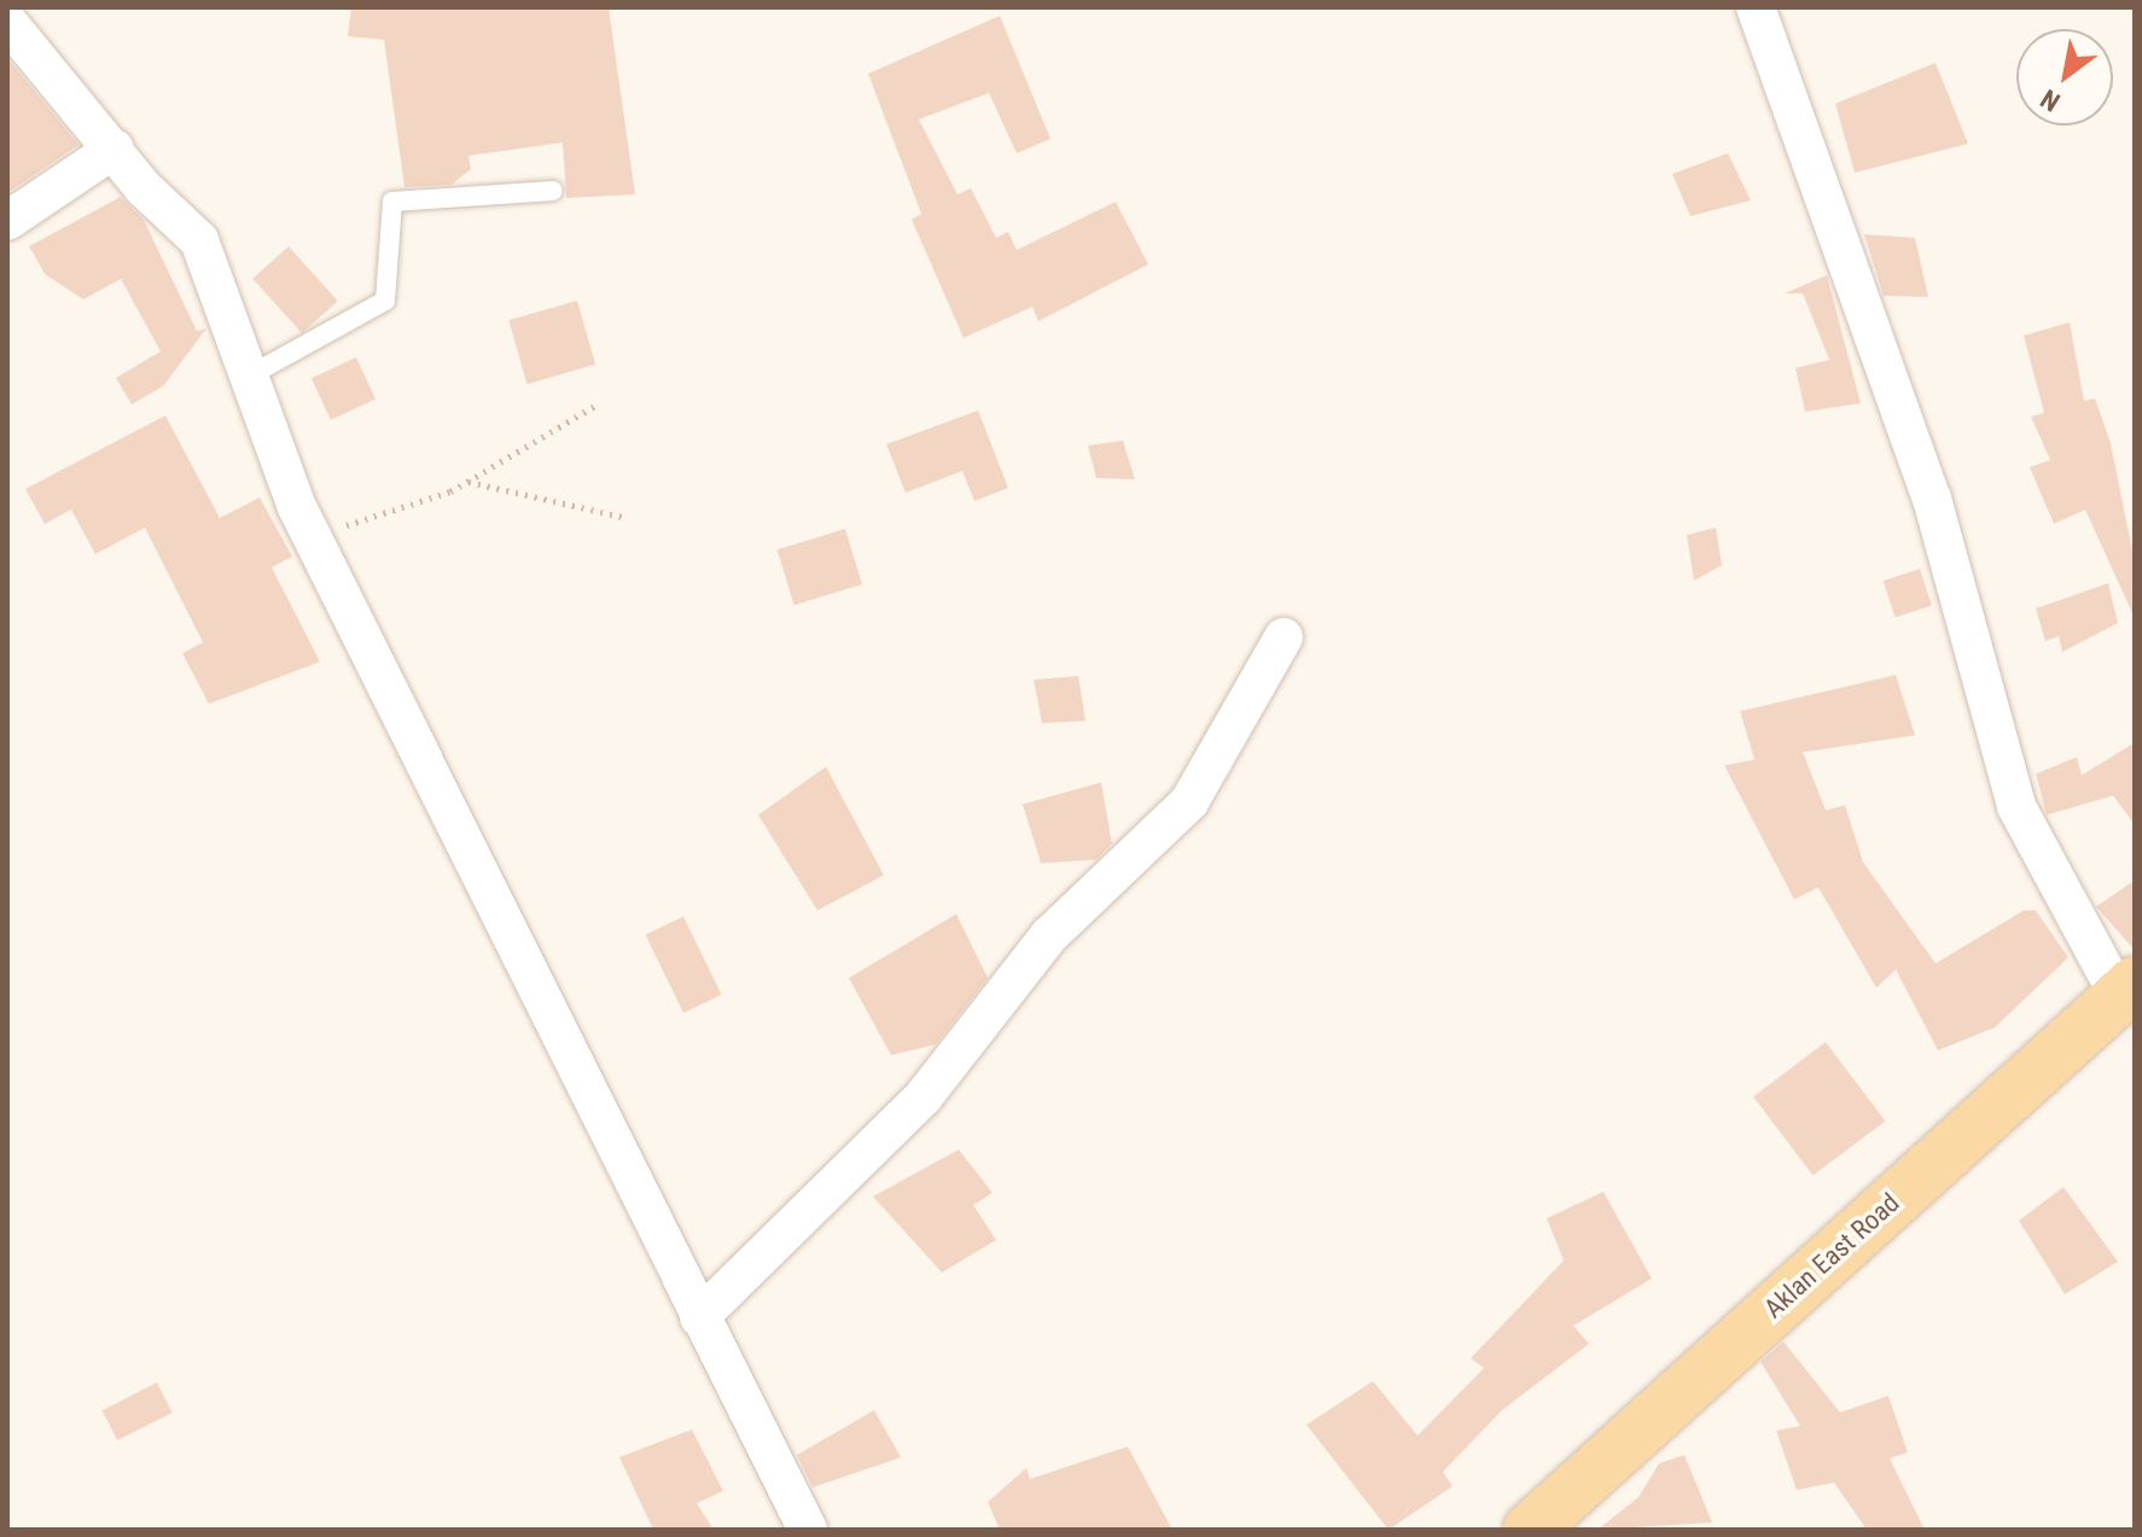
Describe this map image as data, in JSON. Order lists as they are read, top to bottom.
{
  "streets": {
    "main road": ["Aklan East Road"]
  },
  "north": "bottom left"
}
